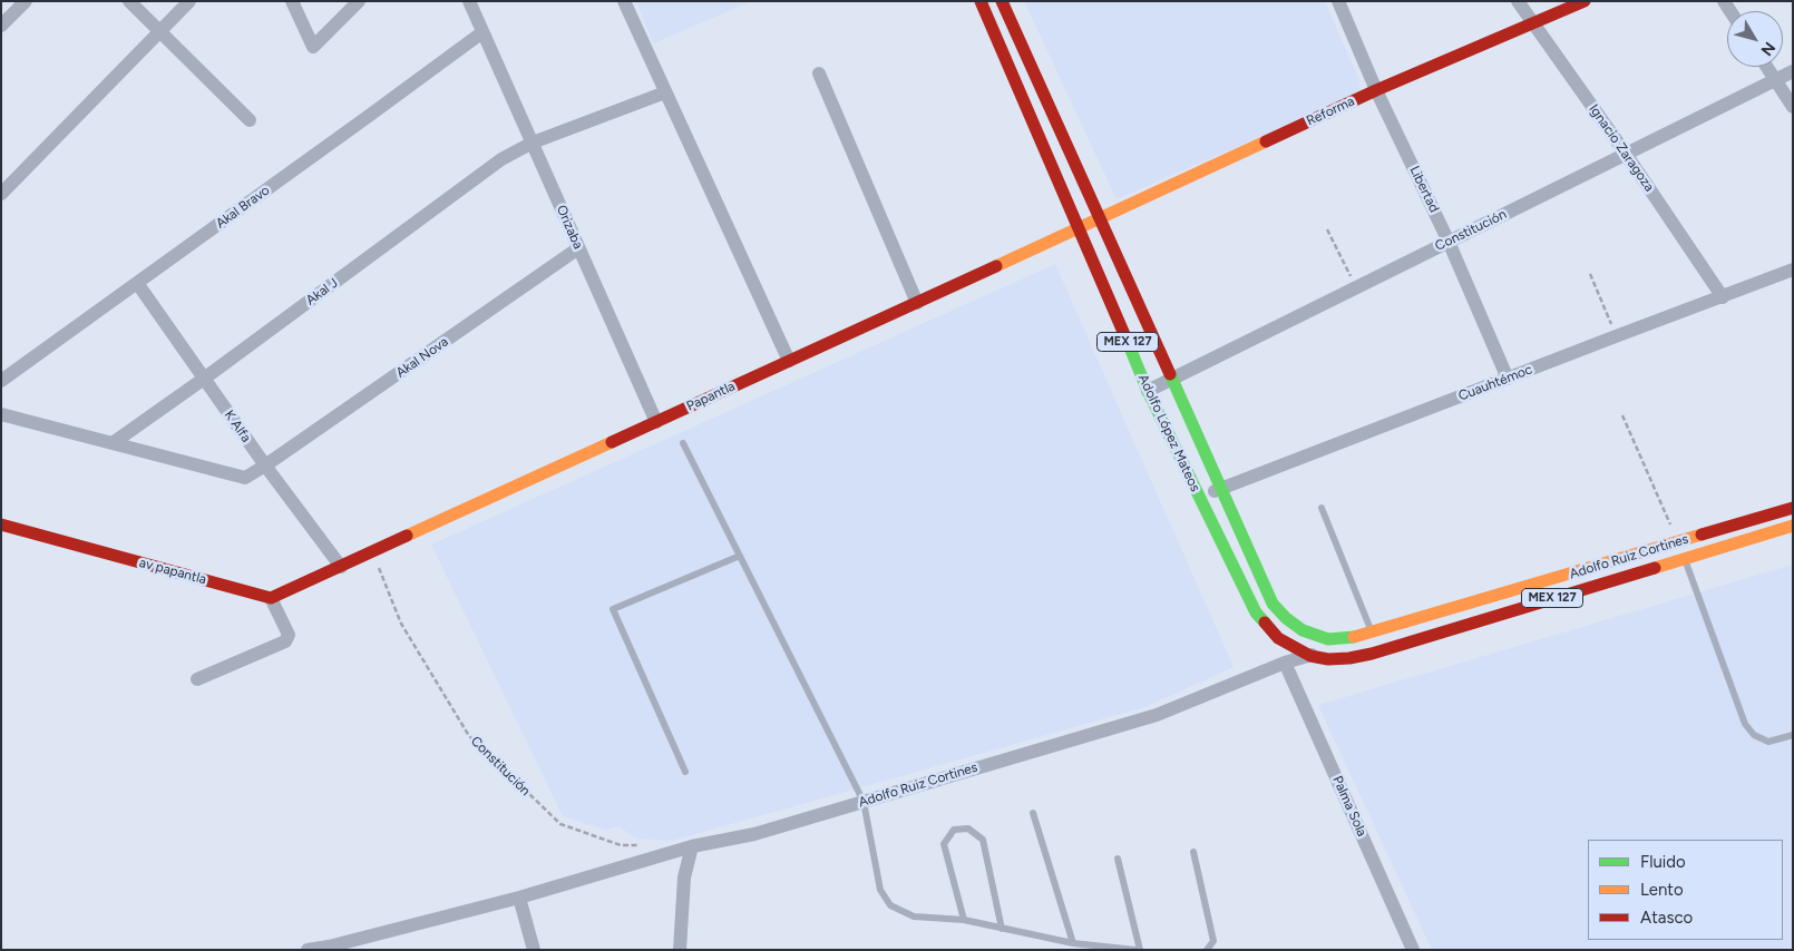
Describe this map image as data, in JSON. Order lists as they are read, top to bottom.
{
  "streets": {
    "main road": [
      "Reforma",
      "MEX 127",
      "Papantla",
      "Adolfo López Mateos",
      "Adolfo Ruiz Cortines",
      "av papantla"
    ],
    "street": [
      "Ignacio Zaragoza",
      "Libertad",
      "Akal Bravo",
      "Orizaba",
      "Constitución",
      "Akal J",
      "Akal Nova",
      "Cuauhtémoc",
      "K Alfa",
      "Palma Sola"
    ]
  },
  "crossings": [
    ["Reforma", "Ignacio Zaragoza"],
    ["Reforma", "Libertad"],
    ["Reforma", "Papantla"],
    ["Reforma", "Adolfo López Mateos"],
    ["Ignacio Zaragoza", "Constitución"],
    ["Ignacio Zaragoza", "Cuauhtémoc"],
    ["Libertad", "Constitución"],
    ["Libertad", "Cuauhtémoc"],
    ["Akal Bravo", "Orizaba"],
    ["Akal Bravo", "K Alfa"],
    ["Orizaba", "Akal J"],
    ["Orizaba", "Akal Nova"],
    ["Orizaba", "Papantla"],
    ["Constitución", "Papantla"],
    ["Constitución", "Adolfo López Mateos"],
    ["Akal J", "Akal Nova"],
    ["Akal J", "K Alfa"],
    ["Akal Nova", "K Alfa"],
    ["Cuauhtémoc", "Adolfo López Mateos"],
    ["Papantla", "K Alfa"],
    ["Papantla", "Adolfo López Mateos"],
    ["Adolfo López Mateos", "Adolfo Ruiz Cortines"],
    ["Adolfo Ruiz Cortines", "Palma Sola"]
  ],
  "legend": ["Fluido", "Lento", "Atasco"],
  "north": "bottom right"
}
